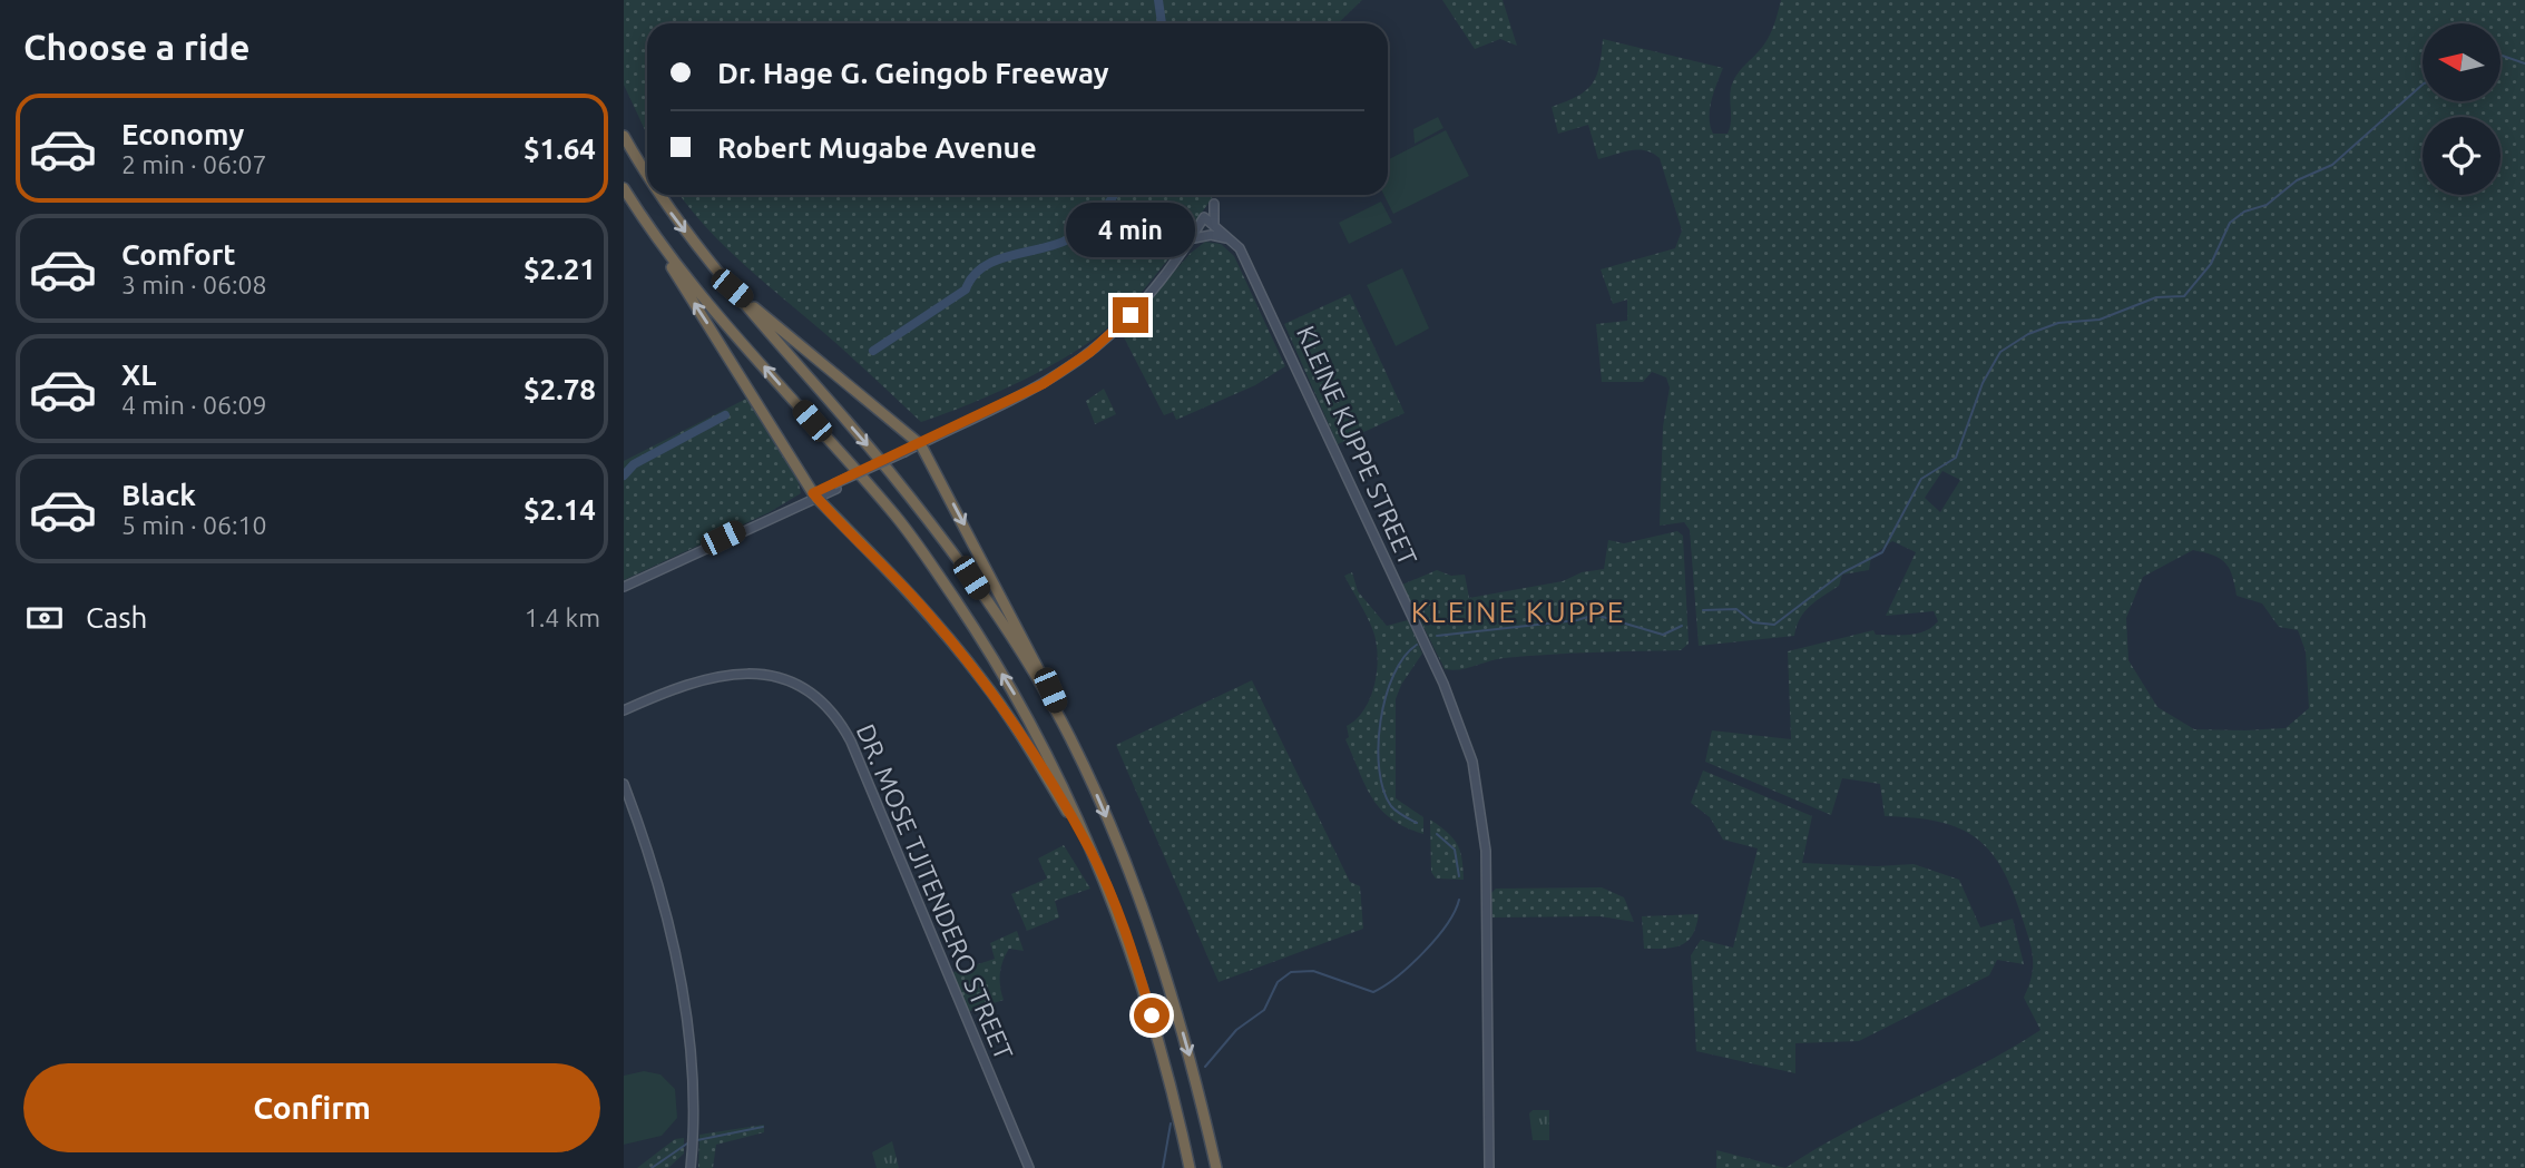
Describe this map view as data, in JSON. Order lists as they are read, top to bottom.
{
  "streets": {
    "street": ["KLEINE KUPPE STREET", "DR. MOSE TJITENDERO STREET"]
  },
  "districts": ["KLEINE KUPPE"],
  "north": "left",
  "page": {
    "heading": "Choose a ride",
    "banner": ["Dr. Hage G. Geingob Freeway", "Robert Mugabe Avenue"],
    "list": [
      {
        "name": "Economy",
        "note": "2 min · 06:07",
        "value": "$1.64"
      },
      {
        "name": "Comfort",
        "note": "3 min · 06:08",
        "value": "$2.21"
      },
      {
        "name": "XL",
        "note": "4 min · 06:09",
        "value": "$2.78"
      },
      {
        "name": "Black",
        "note": "5 min · 06:10",
        "value": "$2.14"
      }
    ],
    "bubble": "4 min",
    "pay": ["Cash", "1.4 km"],
    "buttons": "Confirm"
  }
}
